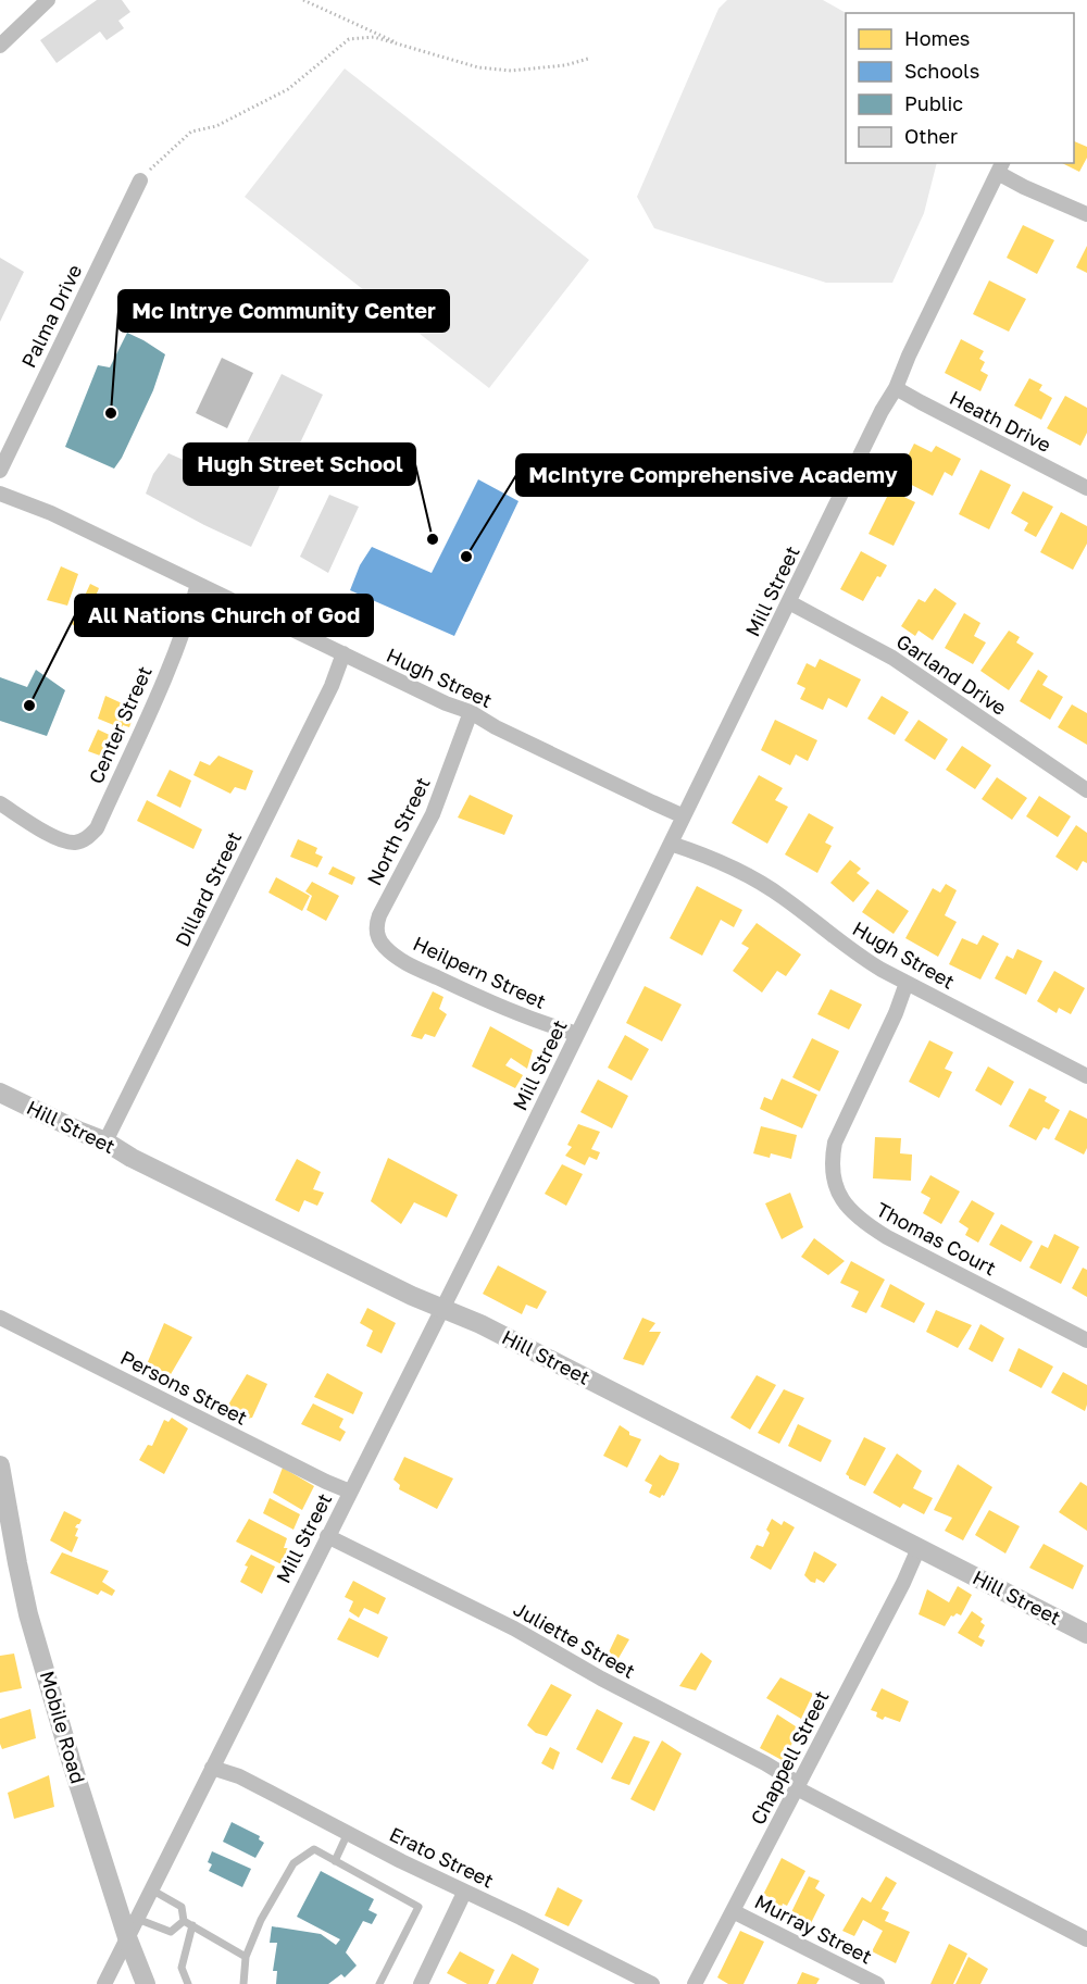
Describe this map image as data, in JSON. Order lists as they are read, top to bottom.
{
  "streets": {
    "street": [
      "Palma Drive",
      "Heath Drive",
      "Mill Street",
      "Garland Drive",
      "Hugh Street",
      "Center Street",
      "North Street",
      "Dillard Street",
      "Heilpern Street",
      "Hill Street",
      "Thomas Court",
      "Persons Street",
      "Juliette Street",
      "Mobile Road",
      "Chappell Street",
      "Erato Street",
      "Murray Street"
    ]
  },
  "crossings": [
    ["Heath Drive", "Mill Street"],
    ["Mill Street", "Garland Drive"],
    ["Mill Street", "Hugh Street"],
    ["Mill Street", "Heilpern Street"],
    ["Mill Street", "Hill Street"],
    ["Mill Street", "Persons Street"],
    ["Mill Street", "Juliette Street"],
    ["Mill Street", "Mobile Road"],
    ["Mill Street", "Erato Street"],
    ["Hugh Street", "Center Street"],
    ["Hugh Street", "North Street"],
    ["Hugh Street", "Dillard Street"],
    ["Hugh Street", "Thomas Court"],
    ["North Street", "Heilpern Street"],
    ["Dillard Street", "Hill Street"],
    ["Hill Street", "Chappell Street"],
    ["Juliette Street", "Chappell Street"],
    ["Chappell Street", "Murray Street"]
  ],
  "places": [
    "Mc Intrye Community Center",
    "Hugh Street School",
    "McIntyre Comprehensive Academy",
    "All Nations Church of God"
  ],
  "legend": [
    "Homes",
    "Schools",
    "Public",
    "Other"
  ]
}
